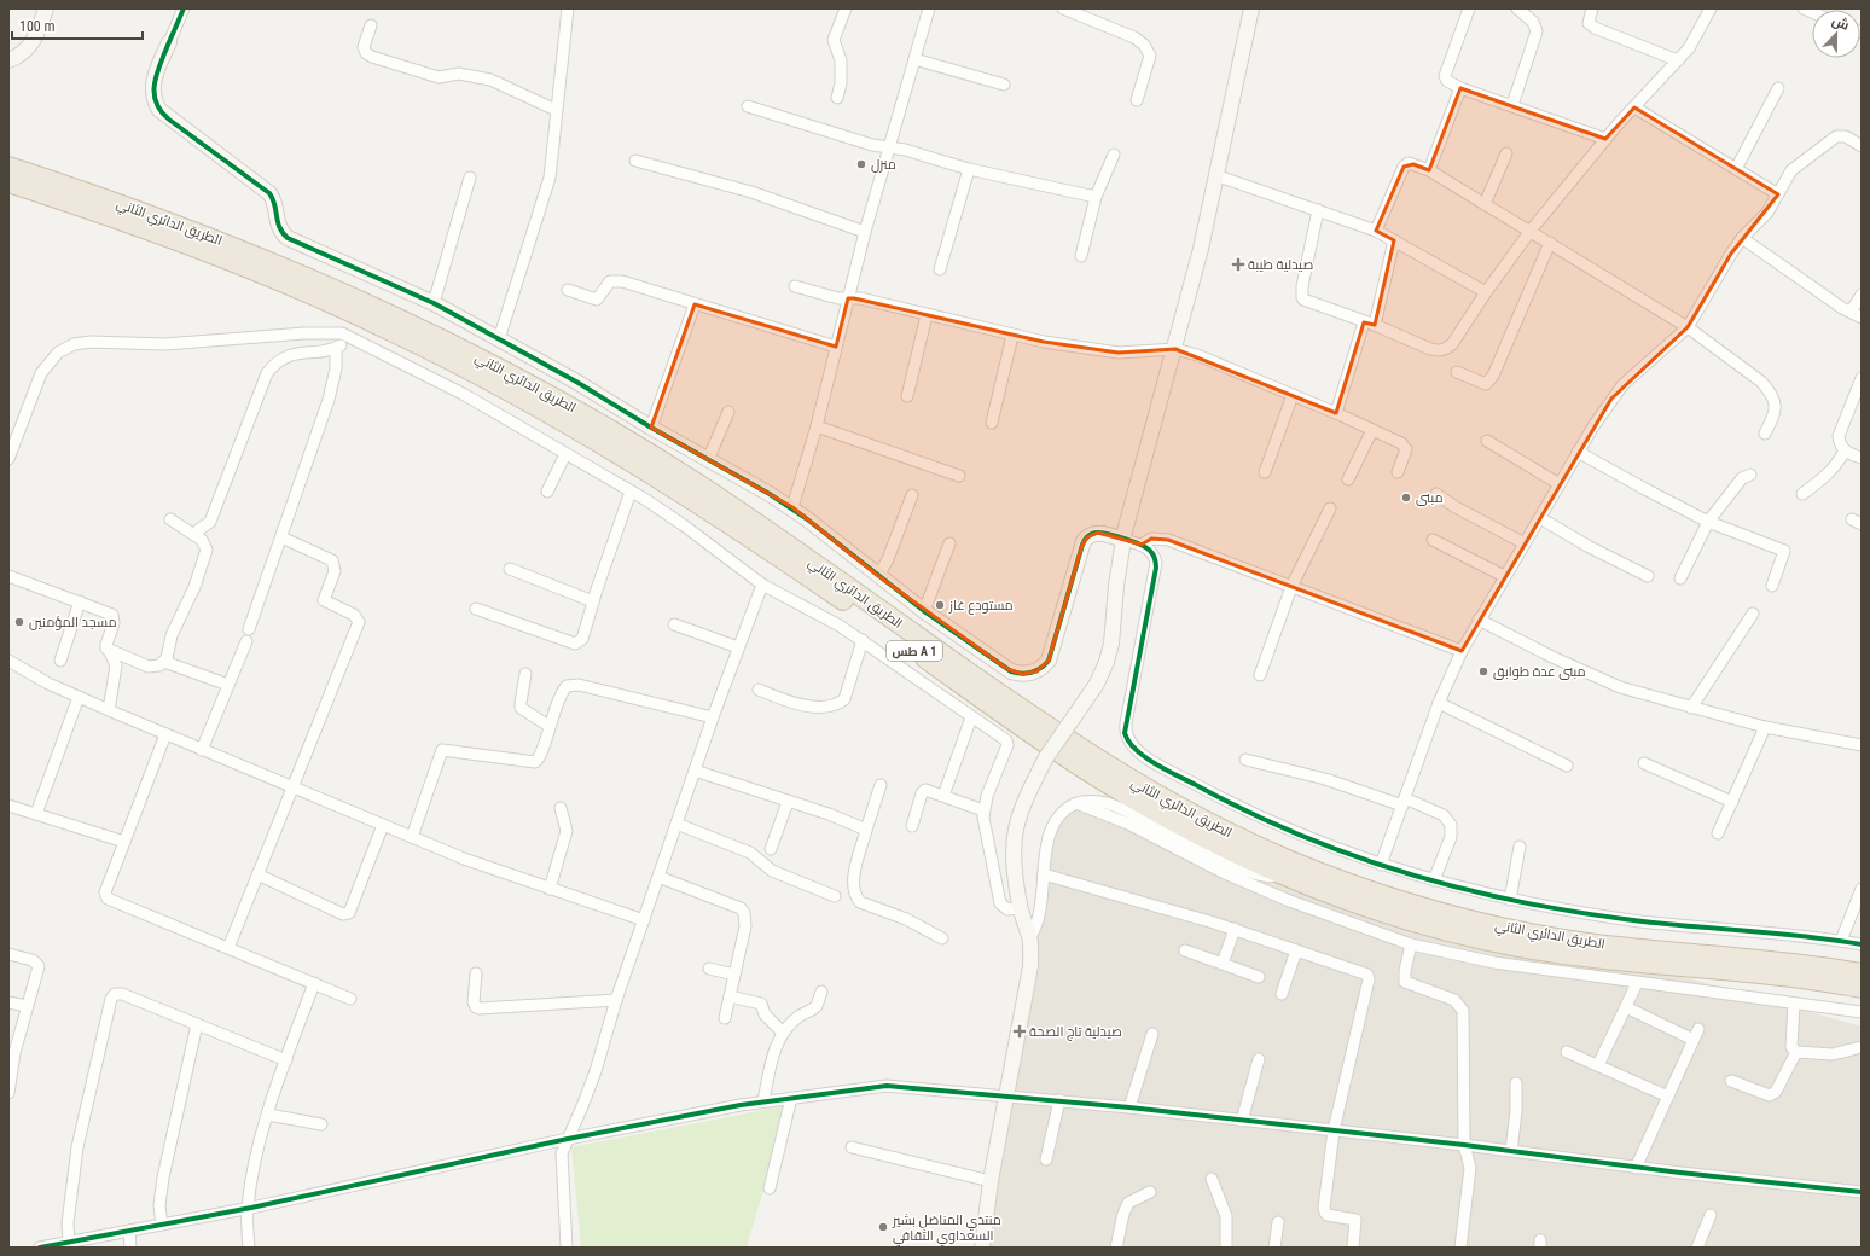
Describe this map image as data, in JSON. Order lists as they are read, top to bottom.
{
  "streets": {
    "highway": ["الطريق الدائري الثاني", "طس A 1"]
  },
  "places": {
    "other": [
      "منزل",
      "مبنى",
      "مستودع غاز",
      "مسجد المؤمنين",
      "مبنى عدة طوابق",
      "منتدي المناضل بشير السعداوي الثقافي"
    ],
    "health": ["صيدلية طيبة", "صيدلية تاج الصحة"]
  },
  "scale_bar": "100 m",
  "north": "top"
}
